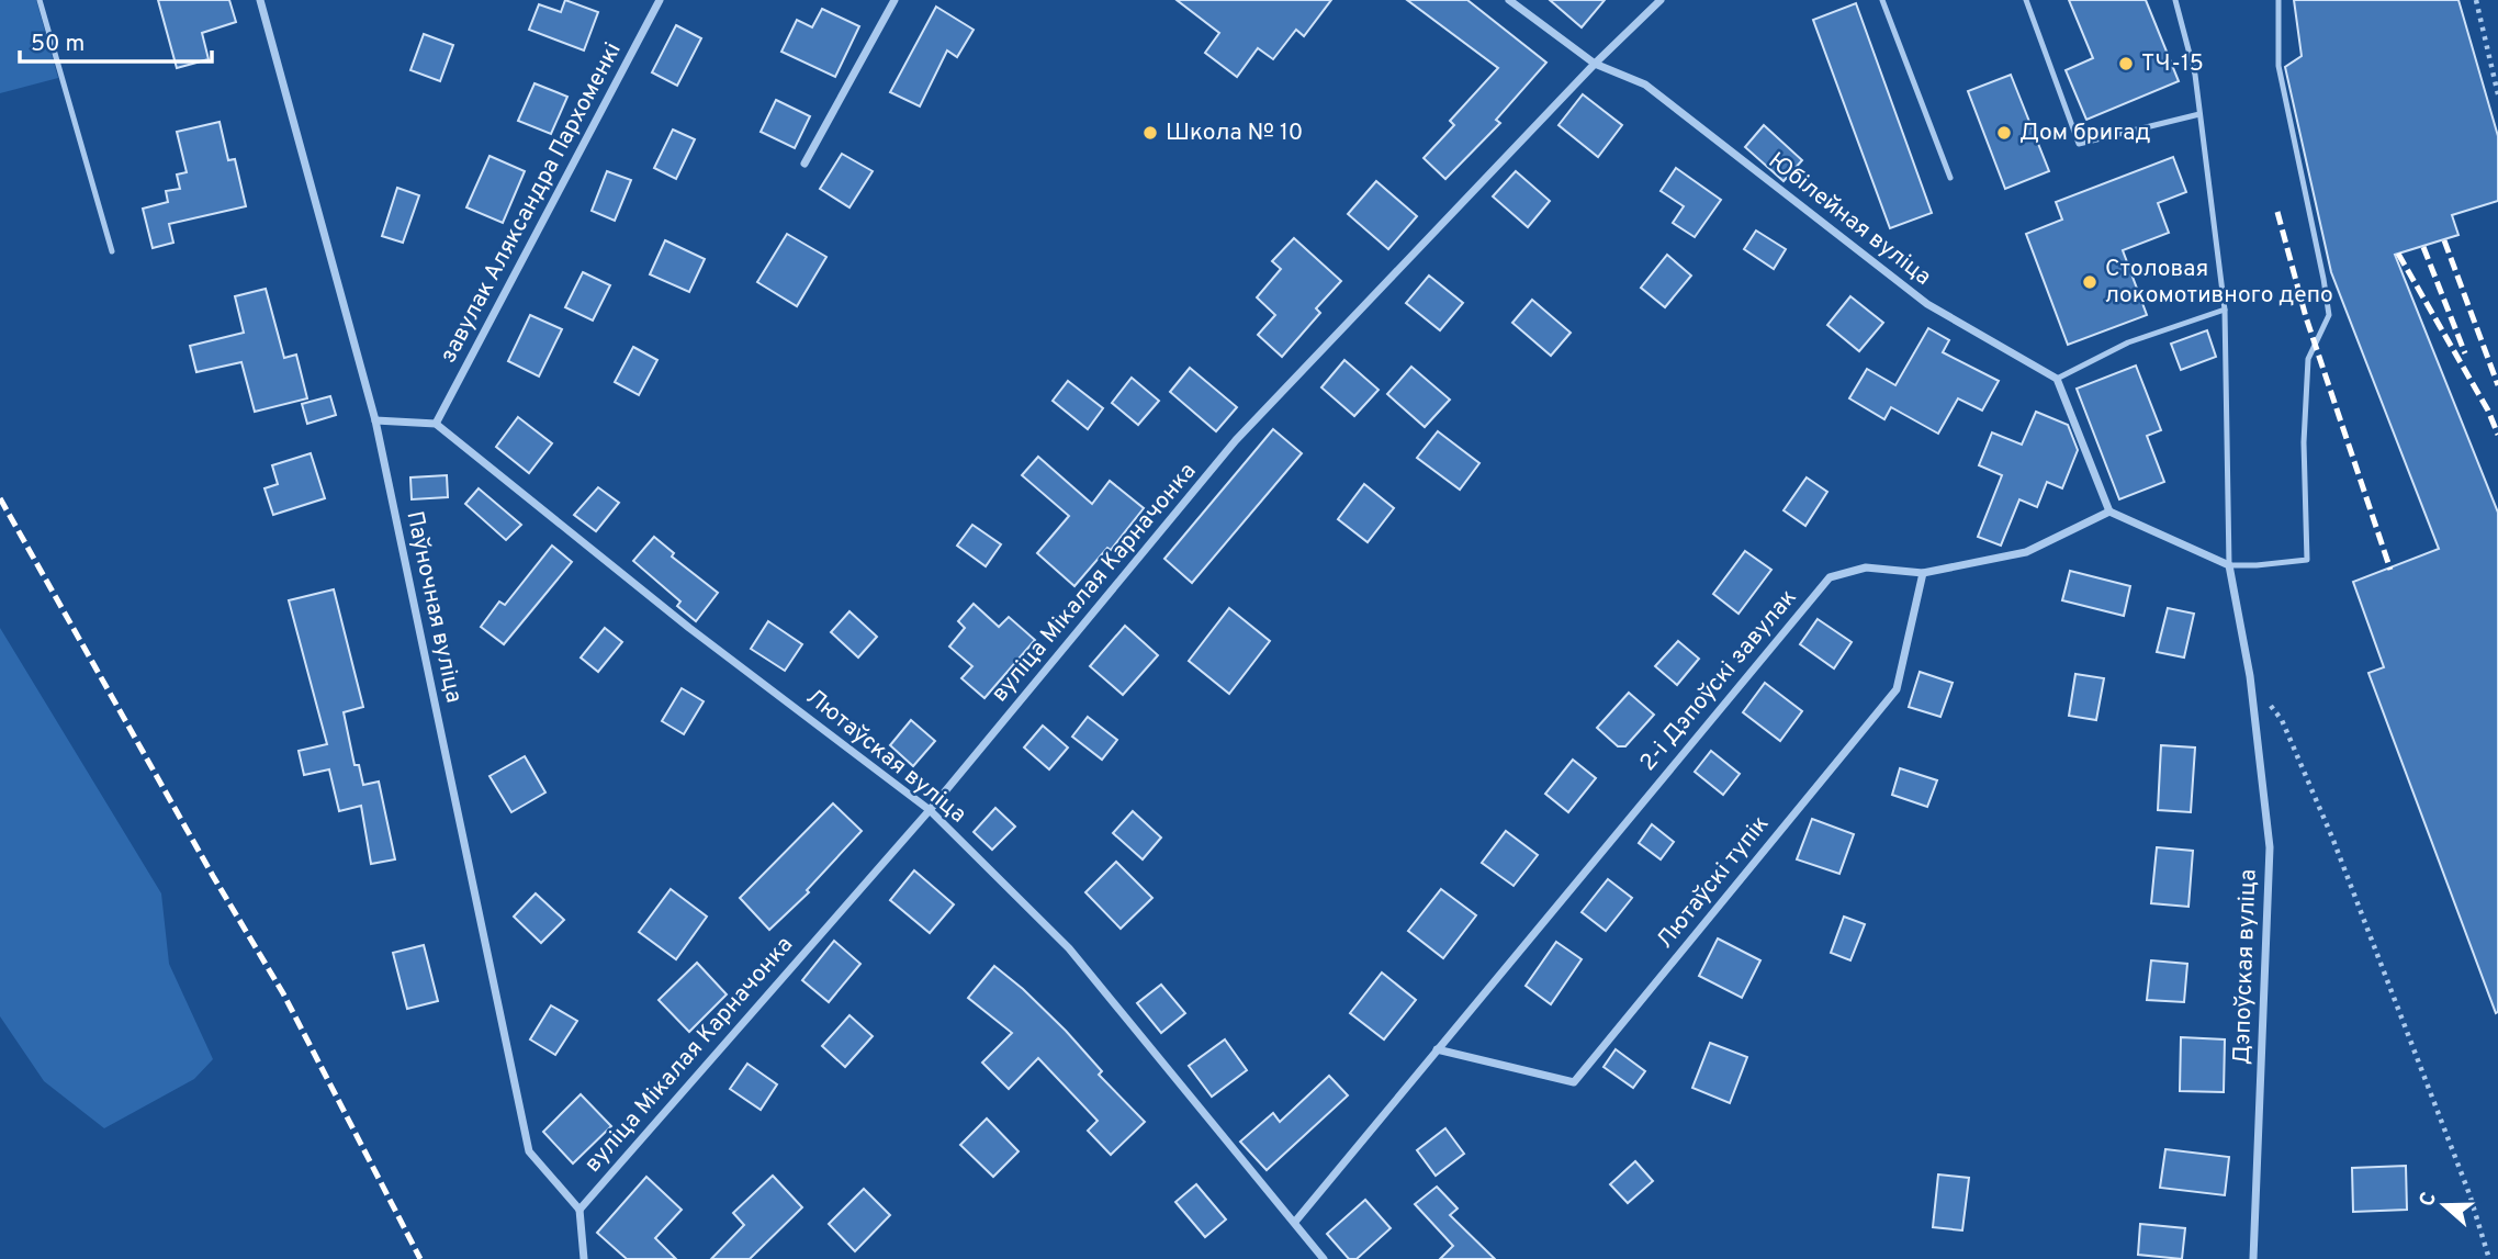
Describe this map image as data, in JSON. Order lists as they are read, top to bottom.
{
  "streets": {
    "street": [
      "завулак Аляксандра Пархоменкі",
      "Юбілейная вуліца",
      "вуліца Мікалая Карначонка",
      "Паўночная вуліца",
      "2-і Дэпоўскі завулак",
      "Лютаўская вуліца",
      "Лютаўскі тупік",
      "Дэпоўская вуліца"
    ]
  },
  "crossings": [
    ["завулак Аляксандра Пархоменкі", "Лютаўская вуліца"],
    ["Юбілейная вуліца", "вуліца Мікалая Карначонка"],
    ["вуліца Мікалая Карначонка", "Паўночная вуліца"],
    ["вуліца Мікалая Карначонка", "Лютаўская вуліца"],
    ["2-і Дэпоўскі завулак", "Лютаўская вуліца"],
    ["2-і Дэпоўскі завулак", "Лютаўскі тупік"]
  ],
  "places": [
    "ТЧ-15",
    "Школа № 10",
    "Дом бригад",
    "Столовая локомотивного депо"
  ],
  "scale_bar": "50 m",
  "north": "left"
}
